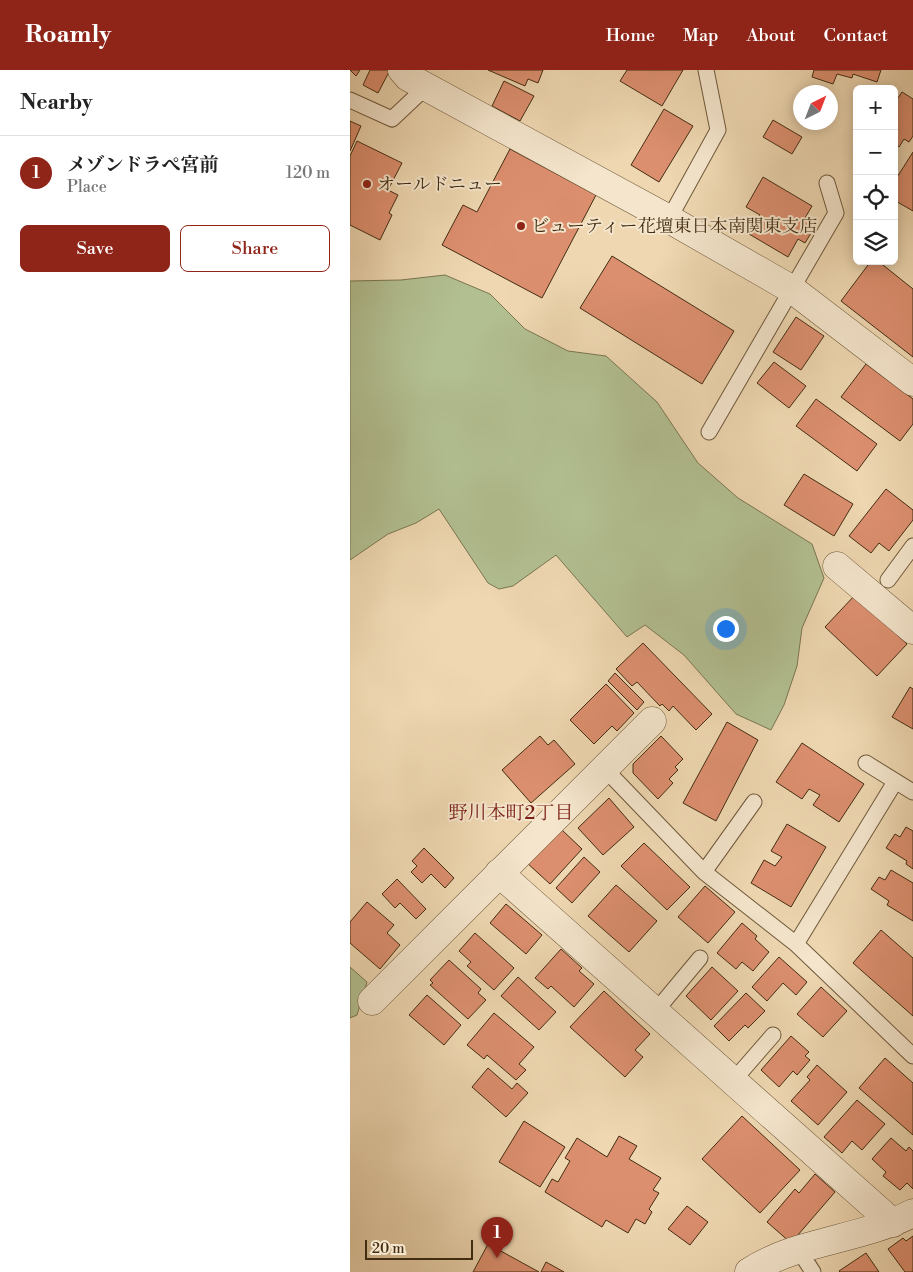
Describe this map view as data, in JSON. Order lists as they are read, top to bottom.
{
  "districts": ["野川本町2丁目"],
  "places": ["オールドニュー", "ビューティー花壇東日本南関東支店"],
  "scale_bar": "20 m",
  "north": "top right",
  "page": {
    "header": "Roamly",
    "nav": [
      "Home",
      "Map",
      "About",
      "Contact"
    ],
    "heading": "Nearby",
    "map_buttons": ["+", "−"],
    "list": [
      {
        "mark": "1",
        "name": "メゾンドラぺ宮前",
        "note": "Place",
        "value": "120 m"
      }
    ],
    "buttons": ["Save", "Share"],
    "pins": "1",
    "scale": "20 m"
  }
}
